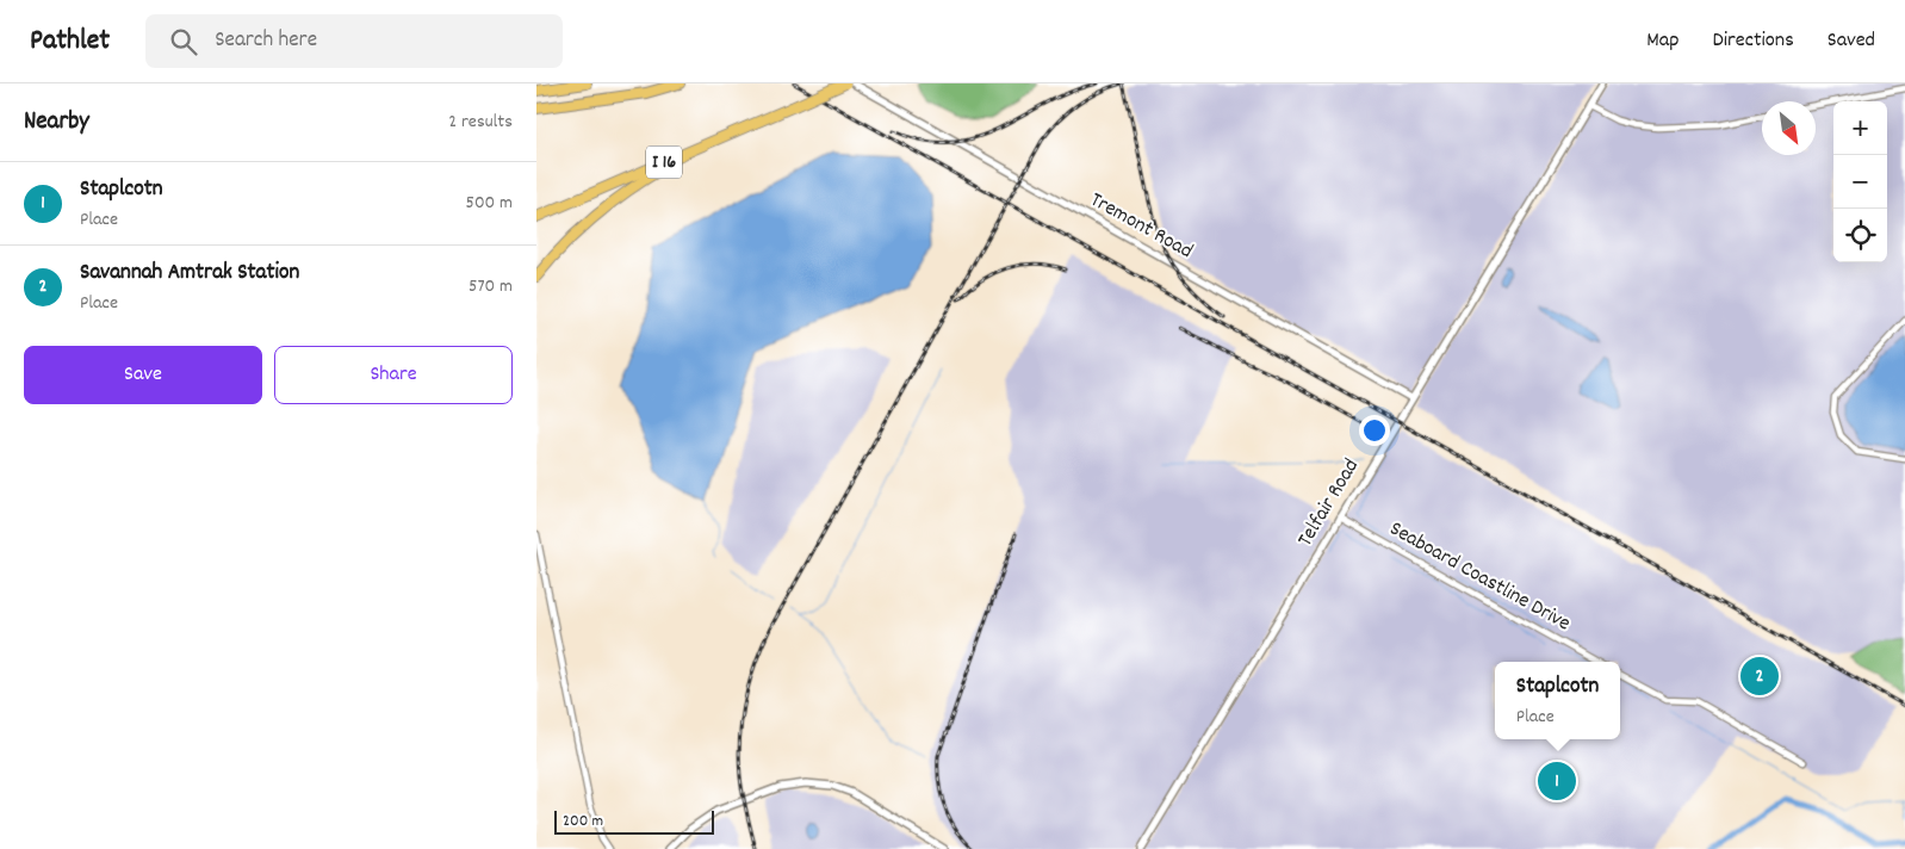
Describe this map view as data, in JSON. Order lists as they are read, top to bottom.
{
  "streets": {
    "highway": ["I 16"],
    "street": ["Tremont Road", "Telfair Road", "Seaboard Coastline Drive"]
  },
  "crossings": [
    ["Tremont Road", "Telfair Road"],
    ["Telfair Road", "Seaboard Coastline Drive"]
  ],
  "scale_bar": "200 m",
  "north": "bottom right",
  "page": {
    "header": "Pathlet",
    "search": "Search here",
    "nav": ["Map", "Directions", "Saved"],
    "heading": ["Nearby", "2 results"],
    "map_buttons": ["+", "−"],
    "list": [
      {
        "mark": "1",
        "name": "Staplcotn",
        "note": "Place",
        "value": "500 m"
      },
      {
        "mark": "2",
        "name": "Savannah Amtrak Station",
        "note": "Place",
        "value": "570 m"
      }
    ],
    "buttons": ["Save", "Share"],
    "pins": ["2", "1"],
    "popup": ["Staplcotn", "Place"],
    "scale": "200 m"
  }
}
